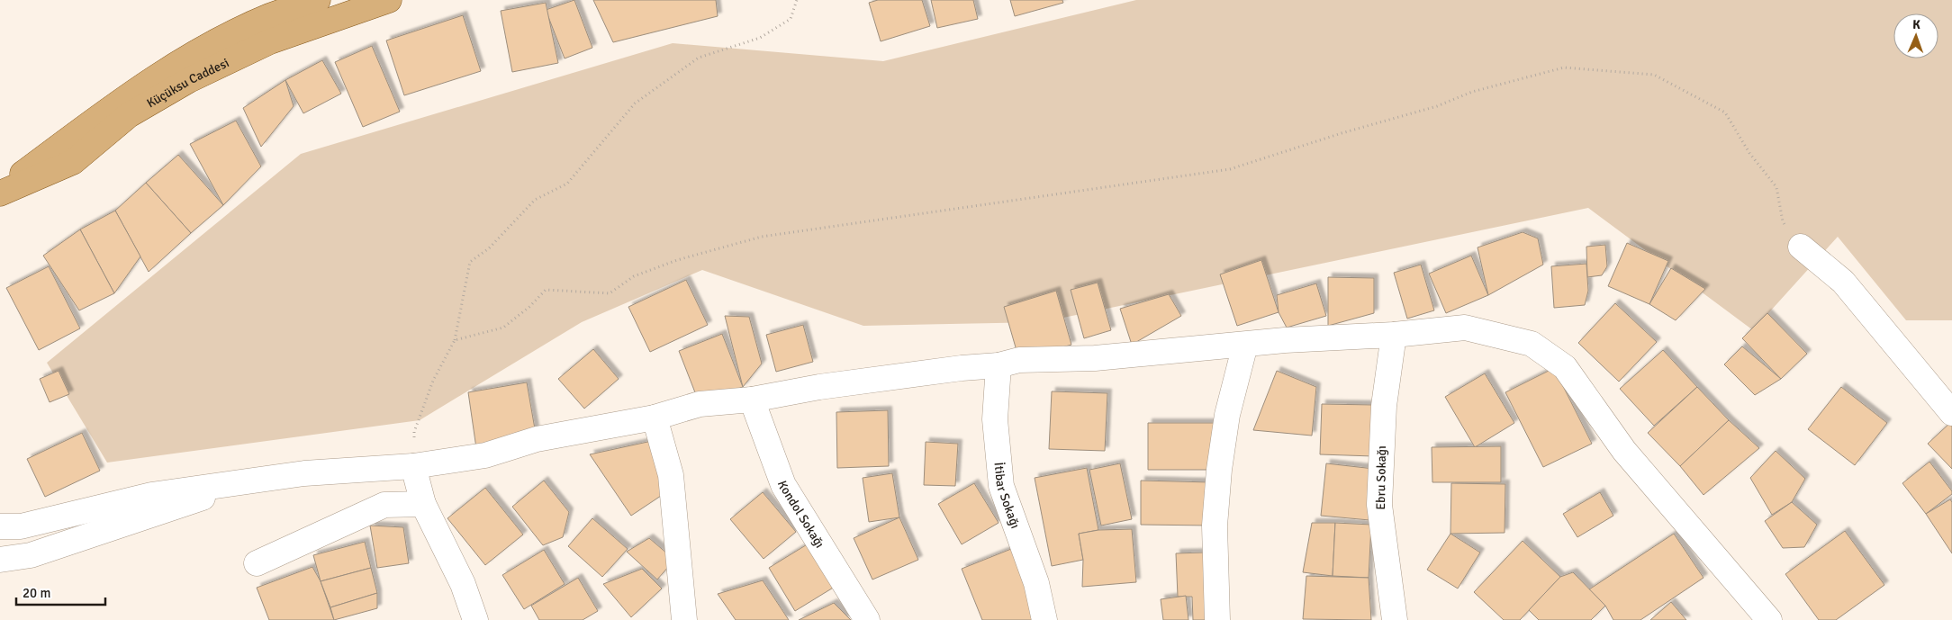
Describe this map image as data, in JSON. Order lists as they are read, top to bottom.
{
  "streets": {
    "main road": ["Küçüksu Caddesi"],
    "street": ["Ebru Sokağı", "İtibar Sokağı", "Kondol Sokağı"]
  },
  "scale_bar": "20 m",
  "north": "top"
}
